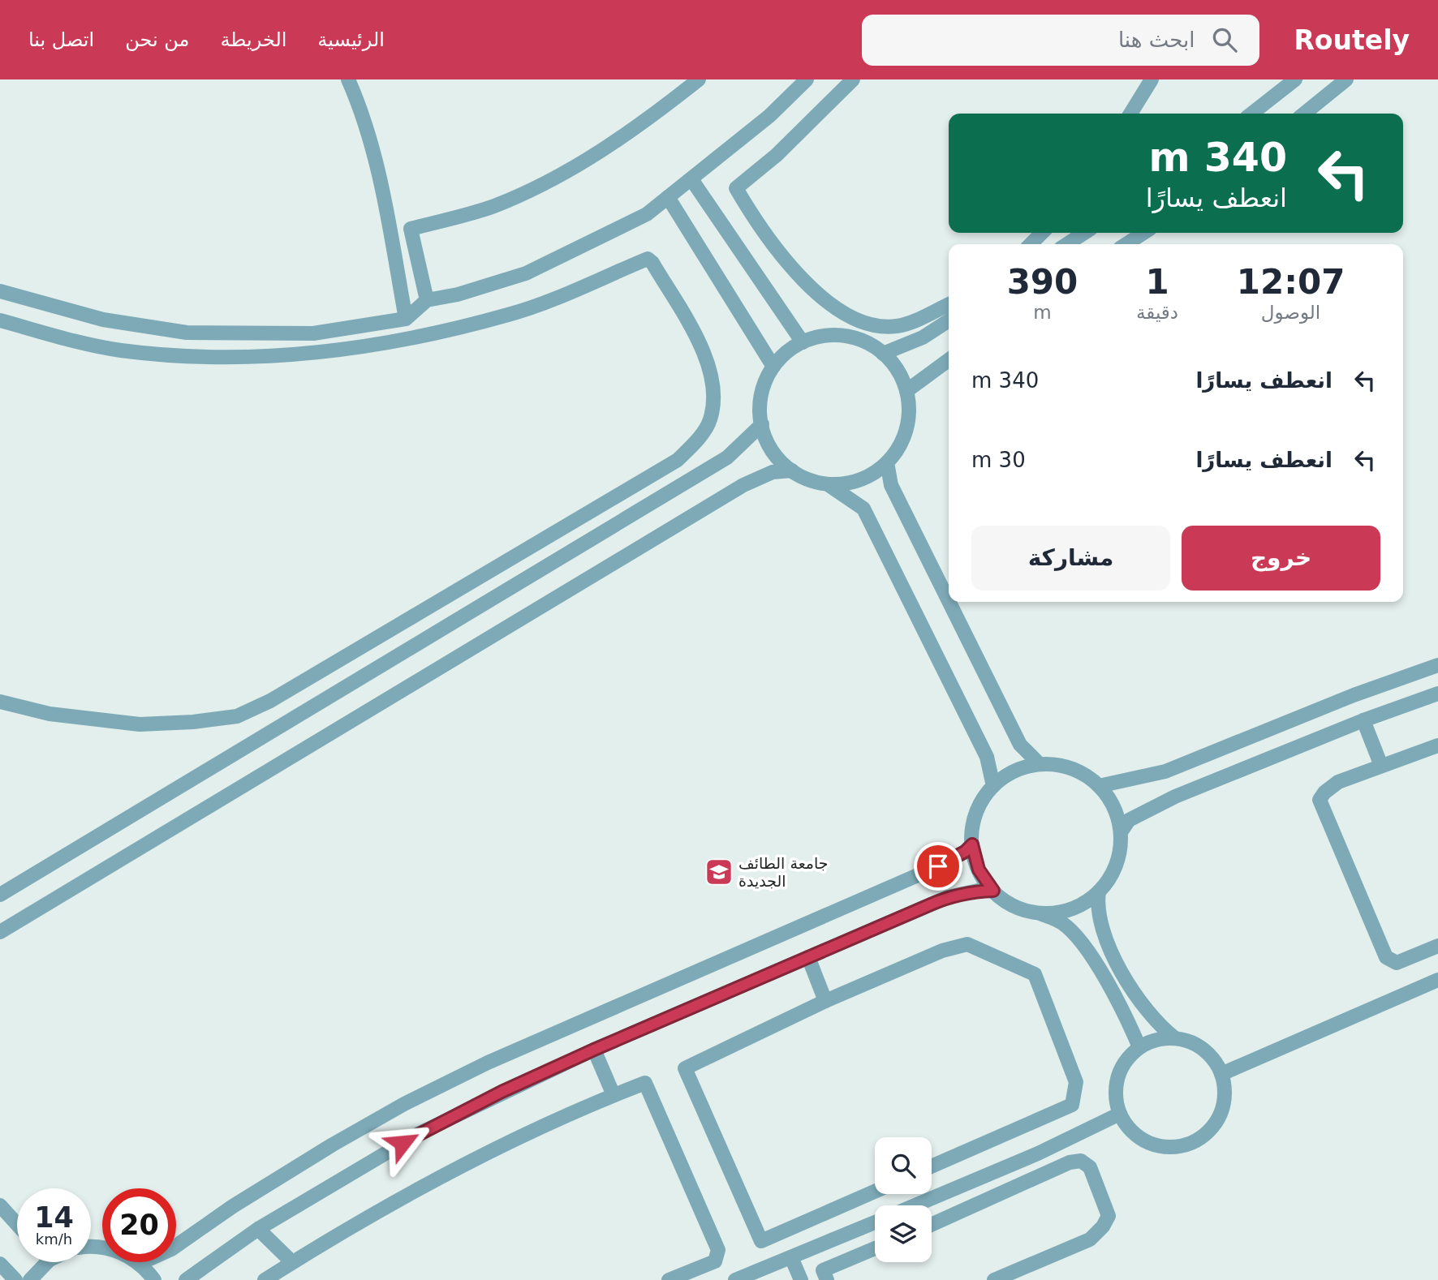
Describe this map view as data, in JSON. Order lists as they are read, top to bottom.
{
  "places": {
    "school or university": ["جامعة الطائف الجديدة"]
  },
  "page": {
    "header": "Routely",
    "search": "ابحث هنا",
    "nav": [
      "الرئيسية",
      "الخريطة",
      "من نحن",
      "اتصل بنا"
    ],
    "turn": ["340 m", "انعطف يسارًا"],
    "eta": [
      "12:07",
      "الوصول",
      "1",
      "دقيقة",
      "390",
      "m"
    ],
    "list": [
      {
        "name": "انعطف يسارًا",
        "value": "340 m"
      },
      {
        "name": "انعطف يسارًا",
        "value": "30 m"
      }
    ],
    "buttons": ["خروج", "مشاركة"],
    "speed": "14 km/h",
    "limit": "20"
  }
}
